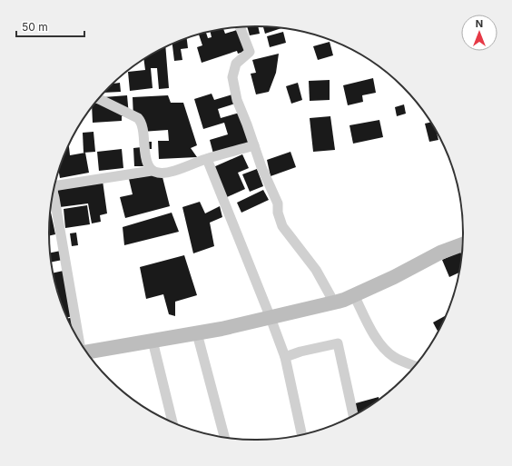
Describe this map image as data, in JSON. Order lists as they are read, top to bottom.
{
  "scale_bar": "50 m",
  "north": "top"
}
